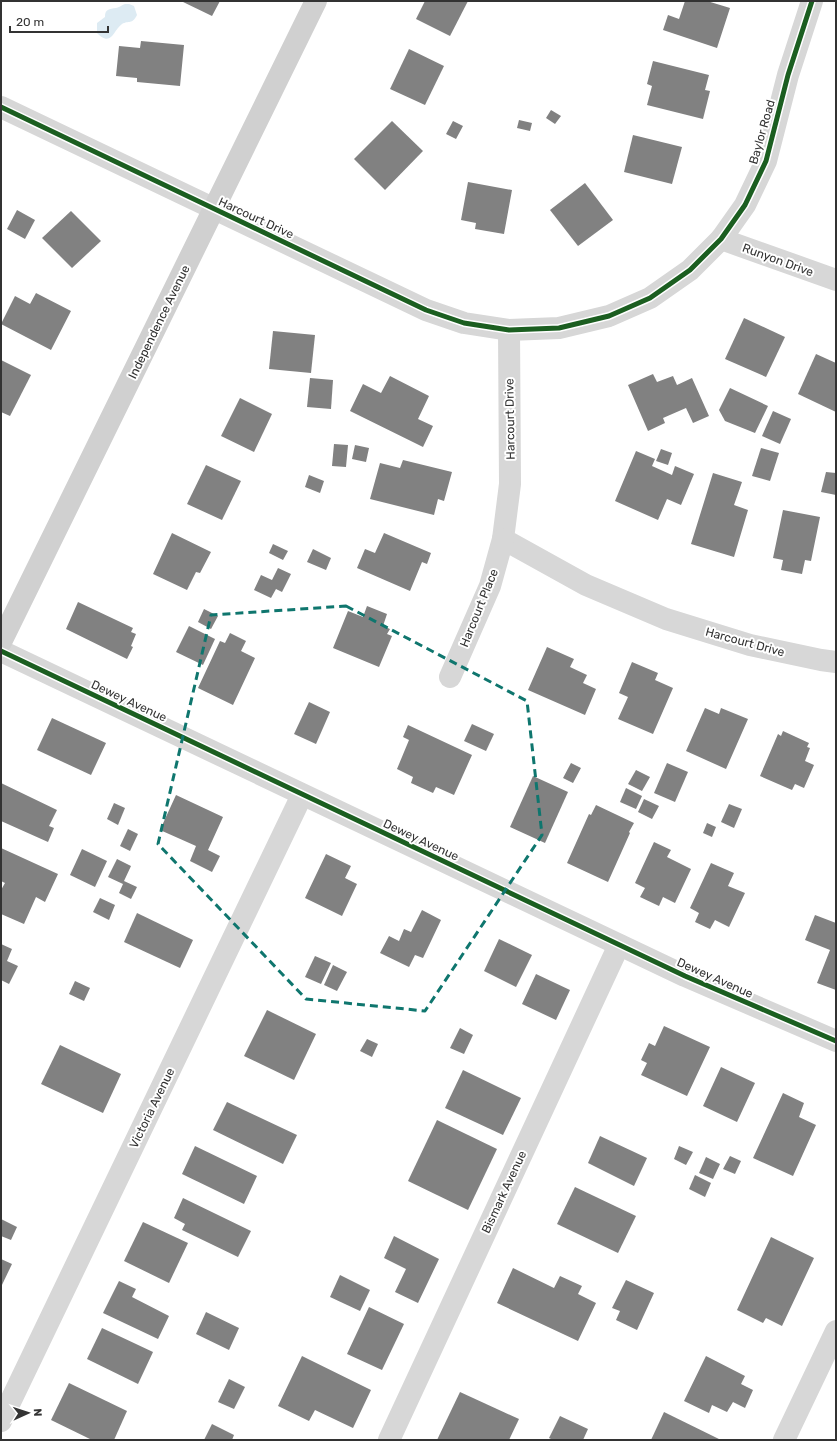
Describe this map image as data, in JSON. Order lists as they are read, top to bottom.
{
  "streets": {
    "street": [
      "Baylor Road",
      "Harcourt Drive",
      "Runyon Drive",
      "Independence Avenue",
      "Harcourt Place",
      "Dewey Avenue",
      "Victoria Avenue",
      "Bismark Avenue"
    ]
  },
  "crossings": [
    ["Baylor Road", "Harcourt Drive"],
    ["Baylor Road", "Runyon Drive"],
    ["Harcourt Drive", "Independence Avenue"],
    ["Harcourt Drive", "Harcourt Place"],
    ["Dewey Avenue", "Victoria Avenue"],
    ["Dewey Avenue", "Bismark Avenue"]
  ],
  "scale_bar": "20 m",
  "north": "right"
}
